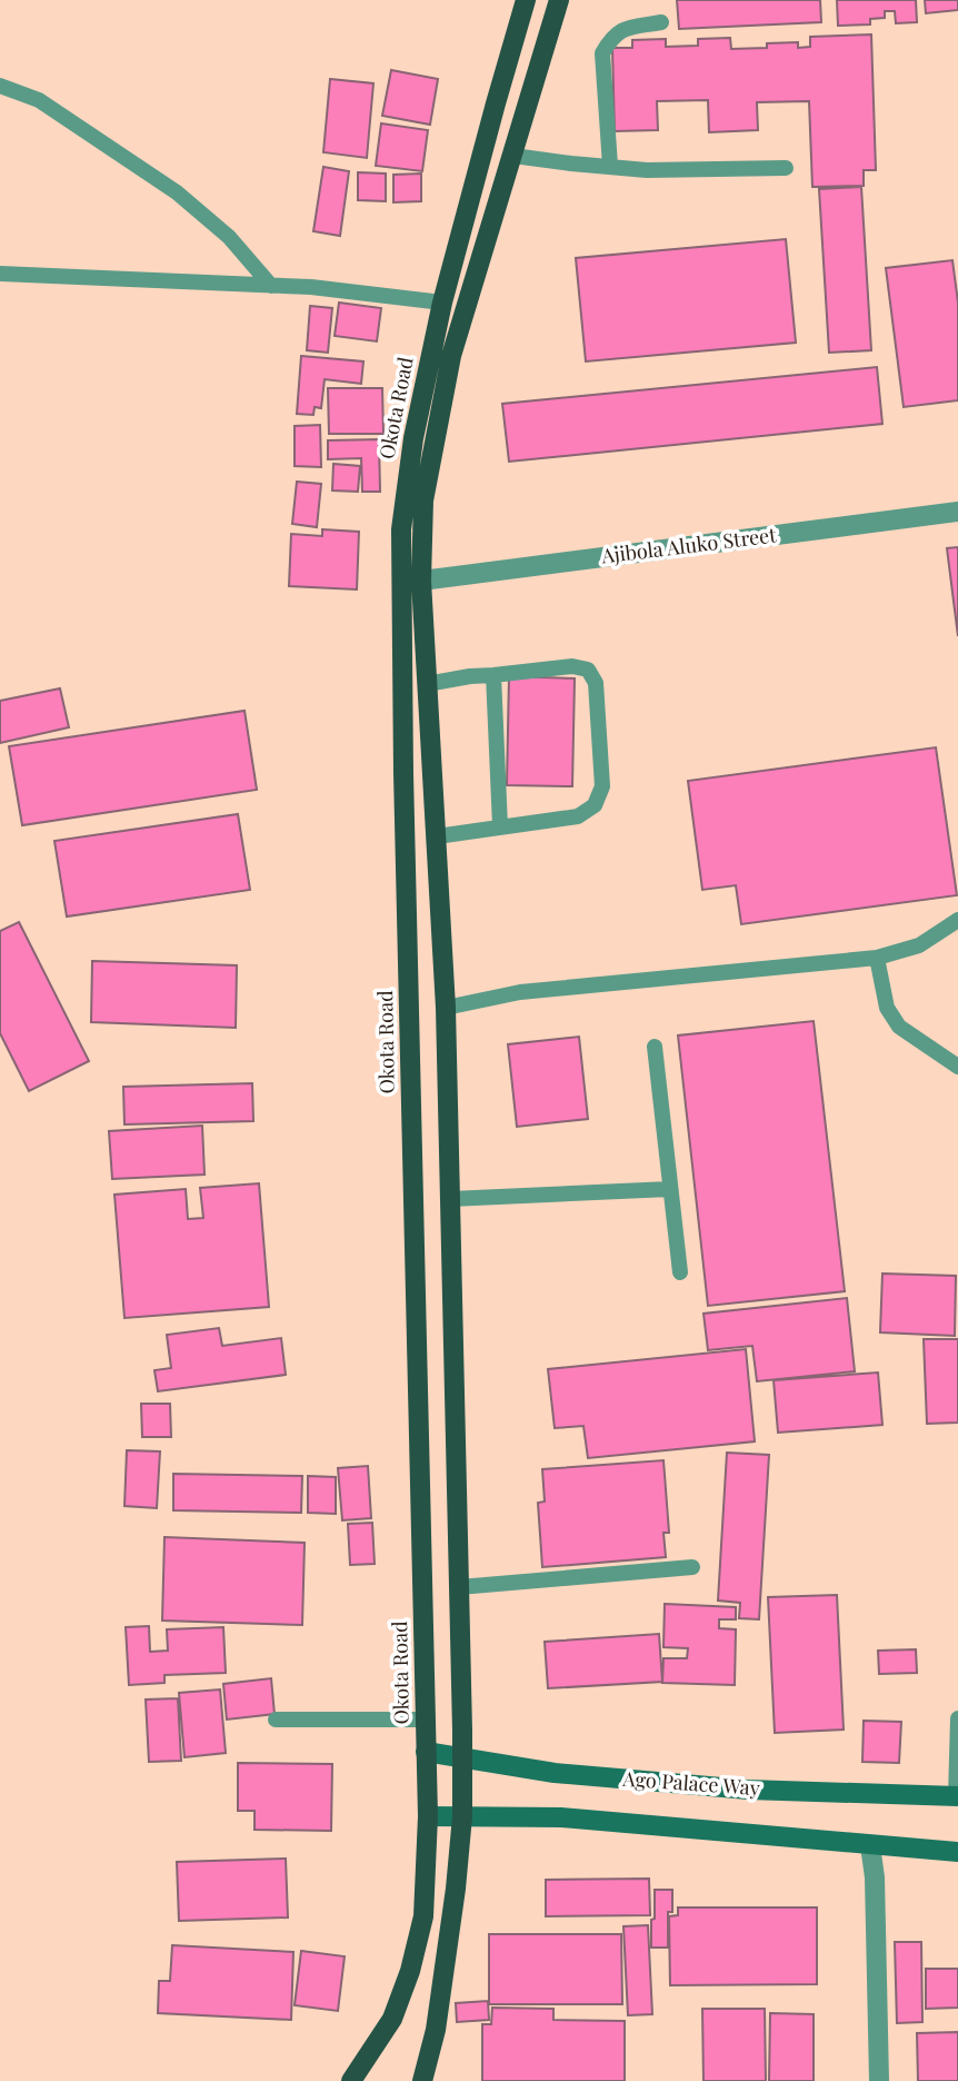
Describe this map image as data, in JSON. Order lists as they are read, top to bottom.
{
  "streets": {
    "main road": ["Okota Road", "Ago Palace Way"],
    "street": ["Ajibola Aluko Street"]
  },
  "crossings": [
    ["Okota Road", "Ago Palace Way"]
  ]
}
